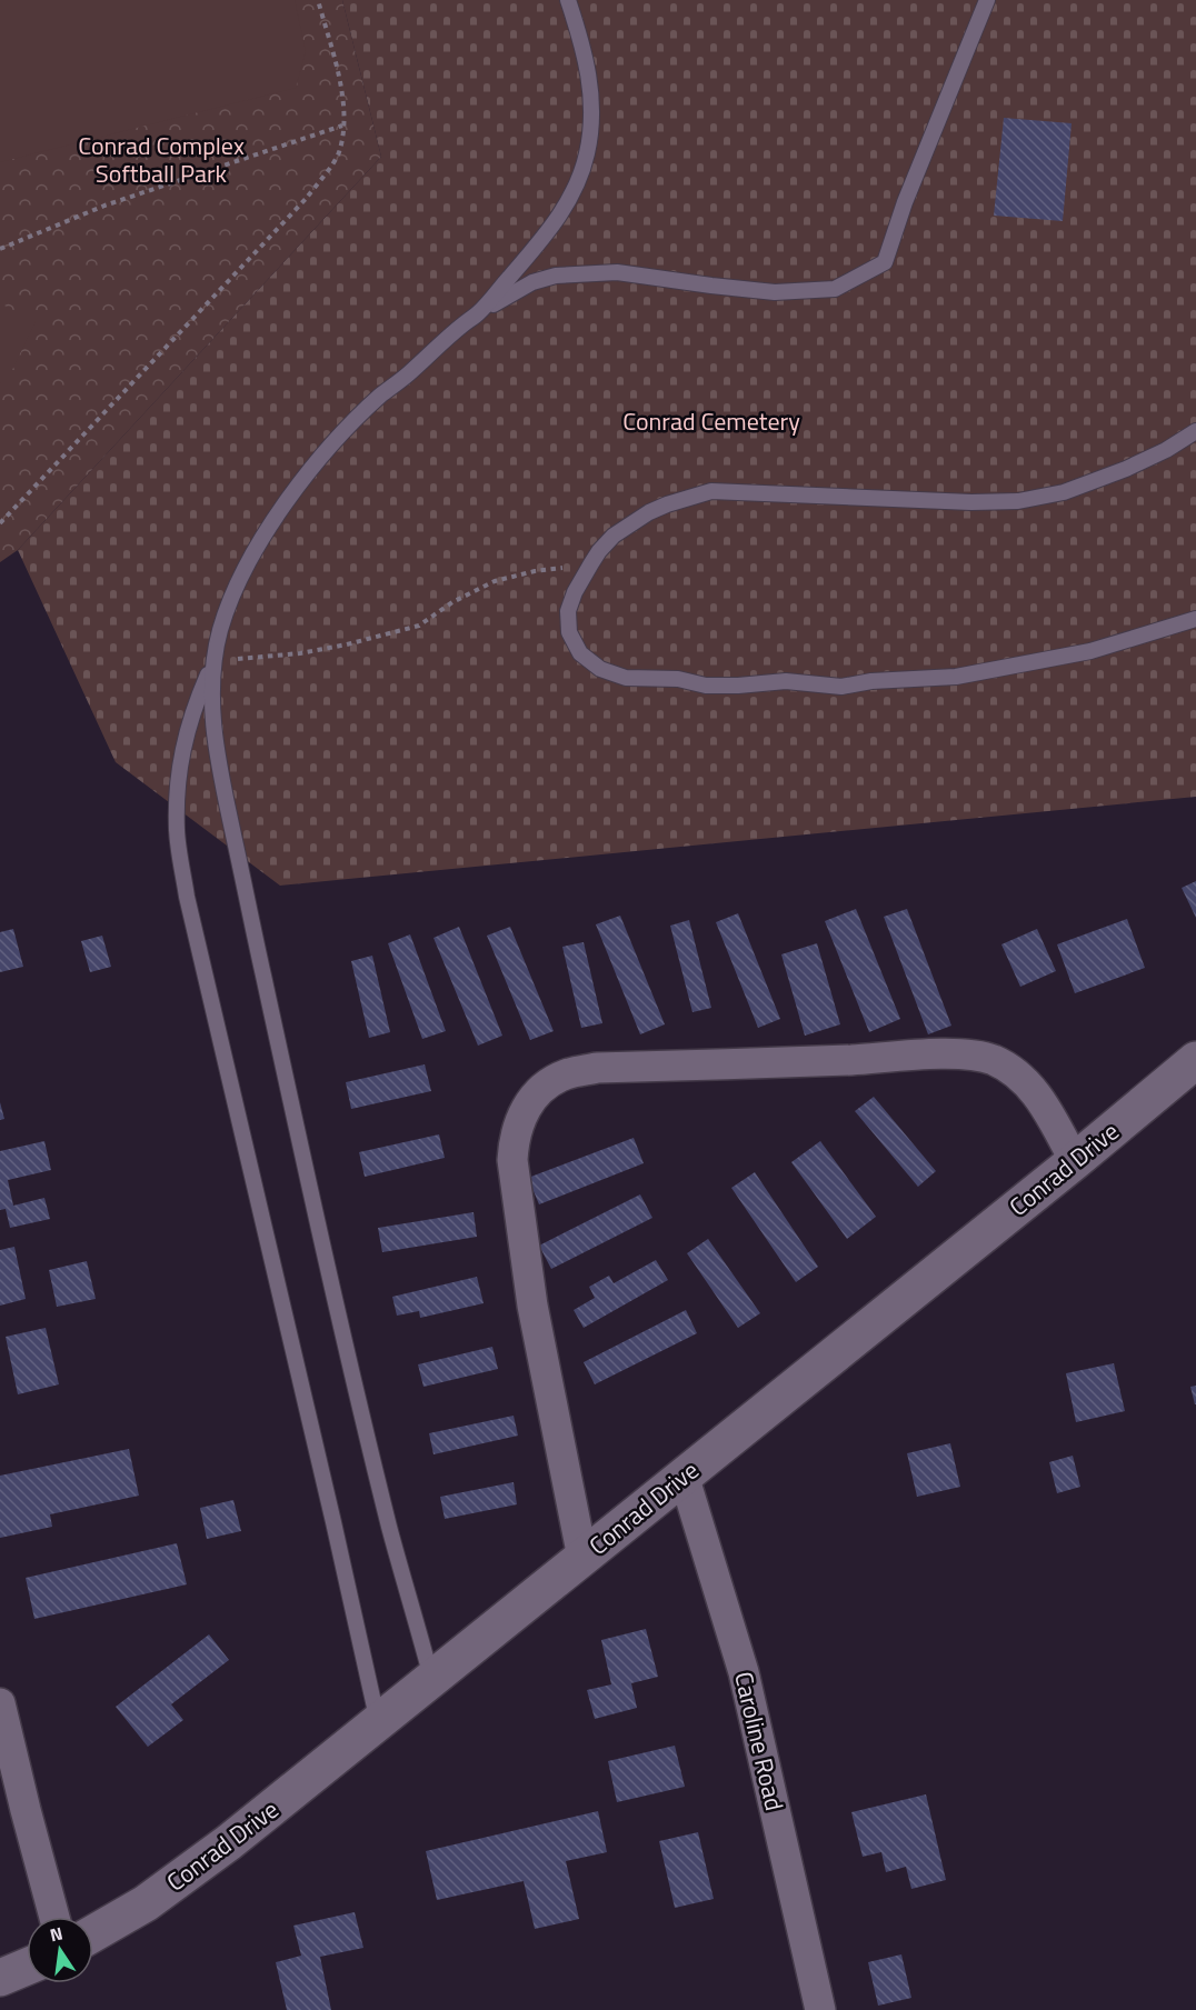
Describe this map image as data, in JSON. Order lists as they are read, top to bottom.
{
  "streets": {
    "street": ["Conrad Drive", "Caroline Road"]
  },
  "crossings": [
    ["Conrad Drive", "Caroline Road"]
  ],
  "parks": ["Conrad Complex Softball Park", "Conrad Cemetery"],
  "north": "top"
}
